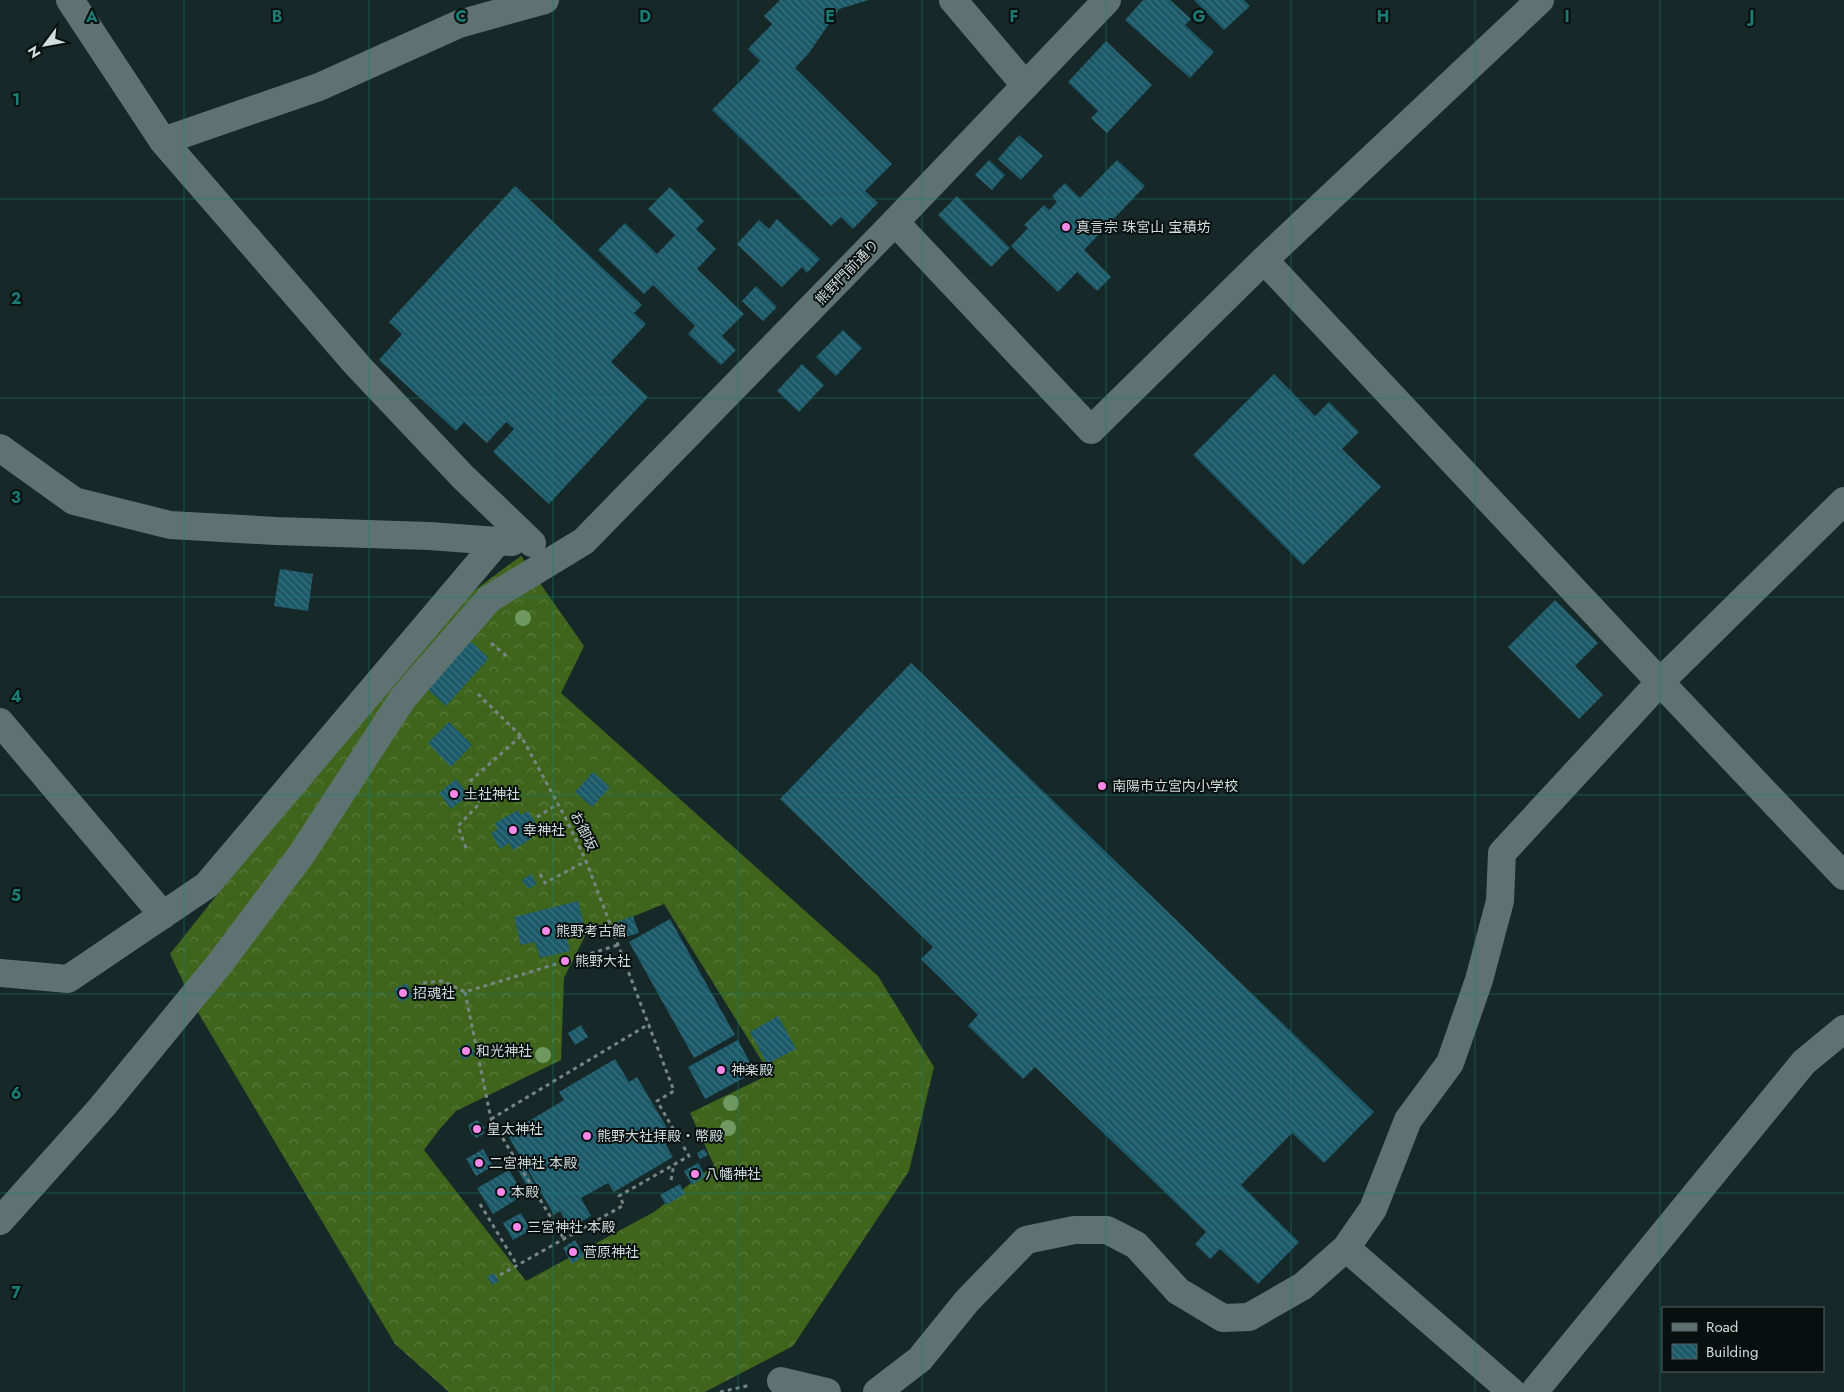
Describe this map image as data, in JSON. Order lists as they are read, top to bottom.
{
  "streets": {
    "street": ["熊野門前通り"],
    "path": ["お御坂"]
  },
  "places": [
    "真言宗 珠宮山 宝積坊",
    "南陽市立宮内小学校",
    "土社神社",
    "幸神社",
    "熊野考古館",
    "熊野大社",
    "招魂社",
    "和光神社",
    "神楽殿",
    "皇太神社",
    "熊野大社拝殿・幣殿",
    "二宮神社 本殿",
    "八幡神社",
    "本殿",
    "三宮神社 本殿",
    "菅原神社"
  ],
  "legend": ["Road", "Building"],
  "north": "bottom left",
  "grid": {
    "columns": [
      "A",
      "B",
      "C",
      "D",
      "E",
      "F",
      "G",
      "H",
      "I",
      "J"
    ],
    "rows": [
      "1",
      "2",
      "3",
      "4",
      "5",
      "6",
      "7"
    ]
  }
}
